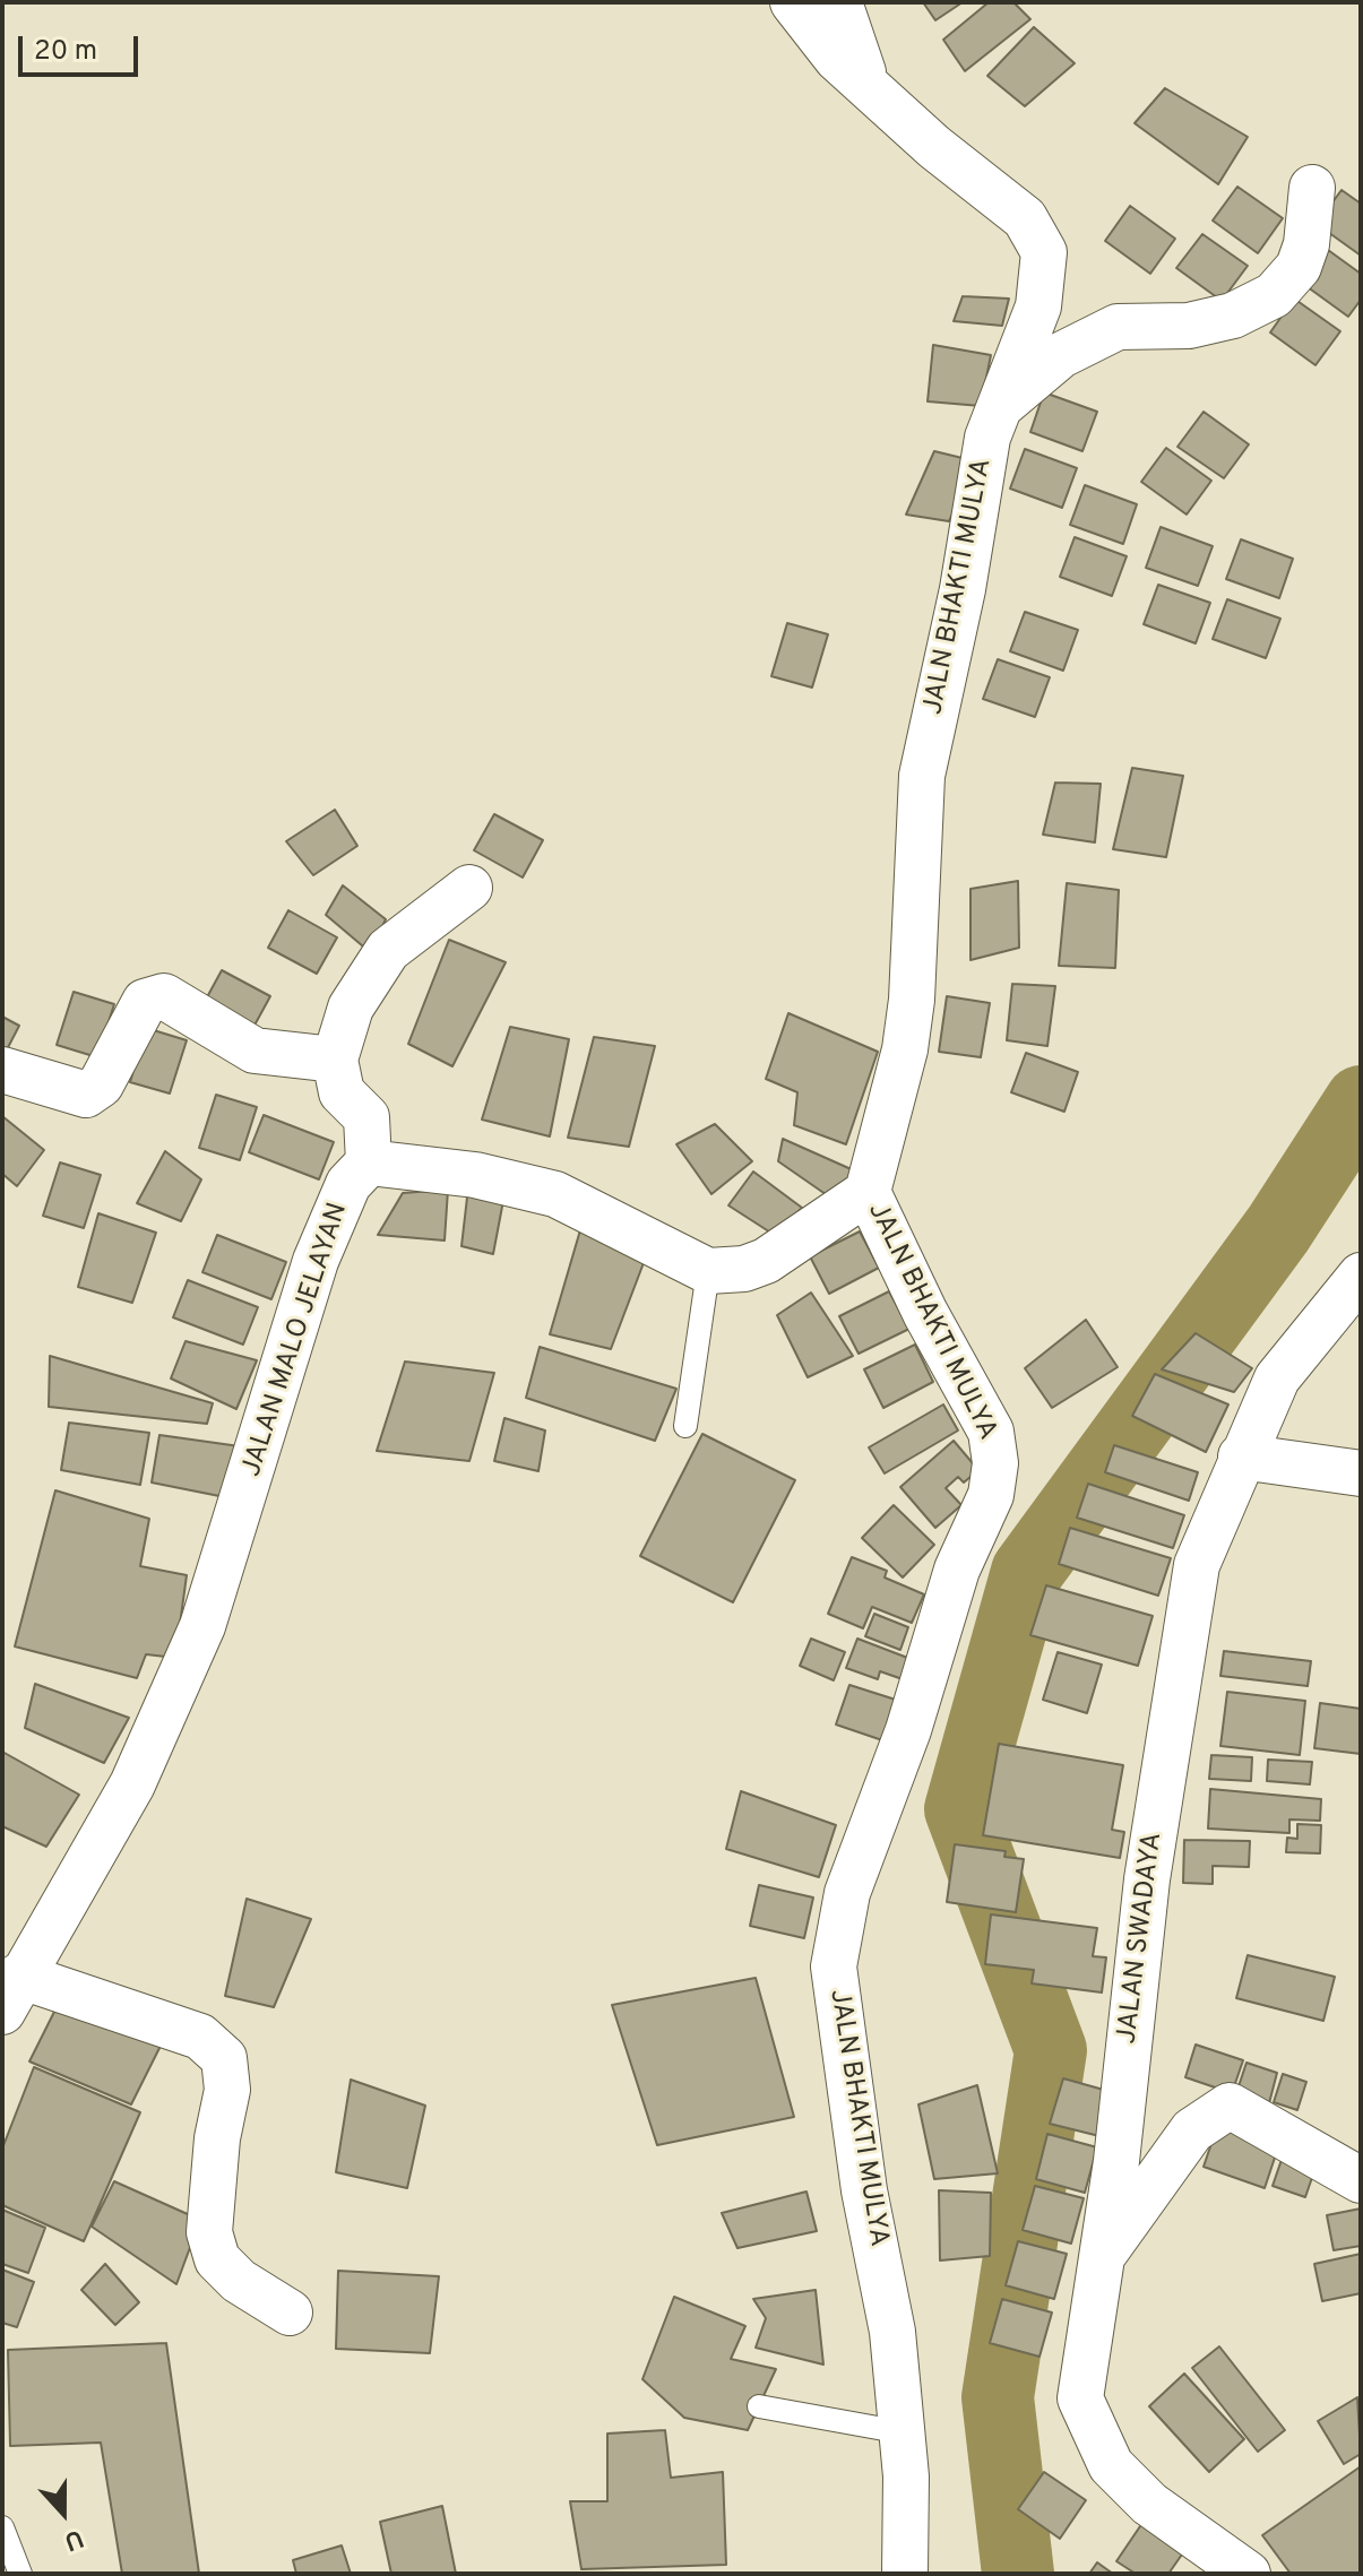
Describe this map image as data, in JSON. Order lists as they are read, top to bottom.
{
  "streets": {
    "street": ["JALN BHAKTI MULYA", "JALAN MALO JELAYAN", "JALAN SWADAYA"]
  },
  "scale_bar": "20 m",
  "north": "bottom"
}
